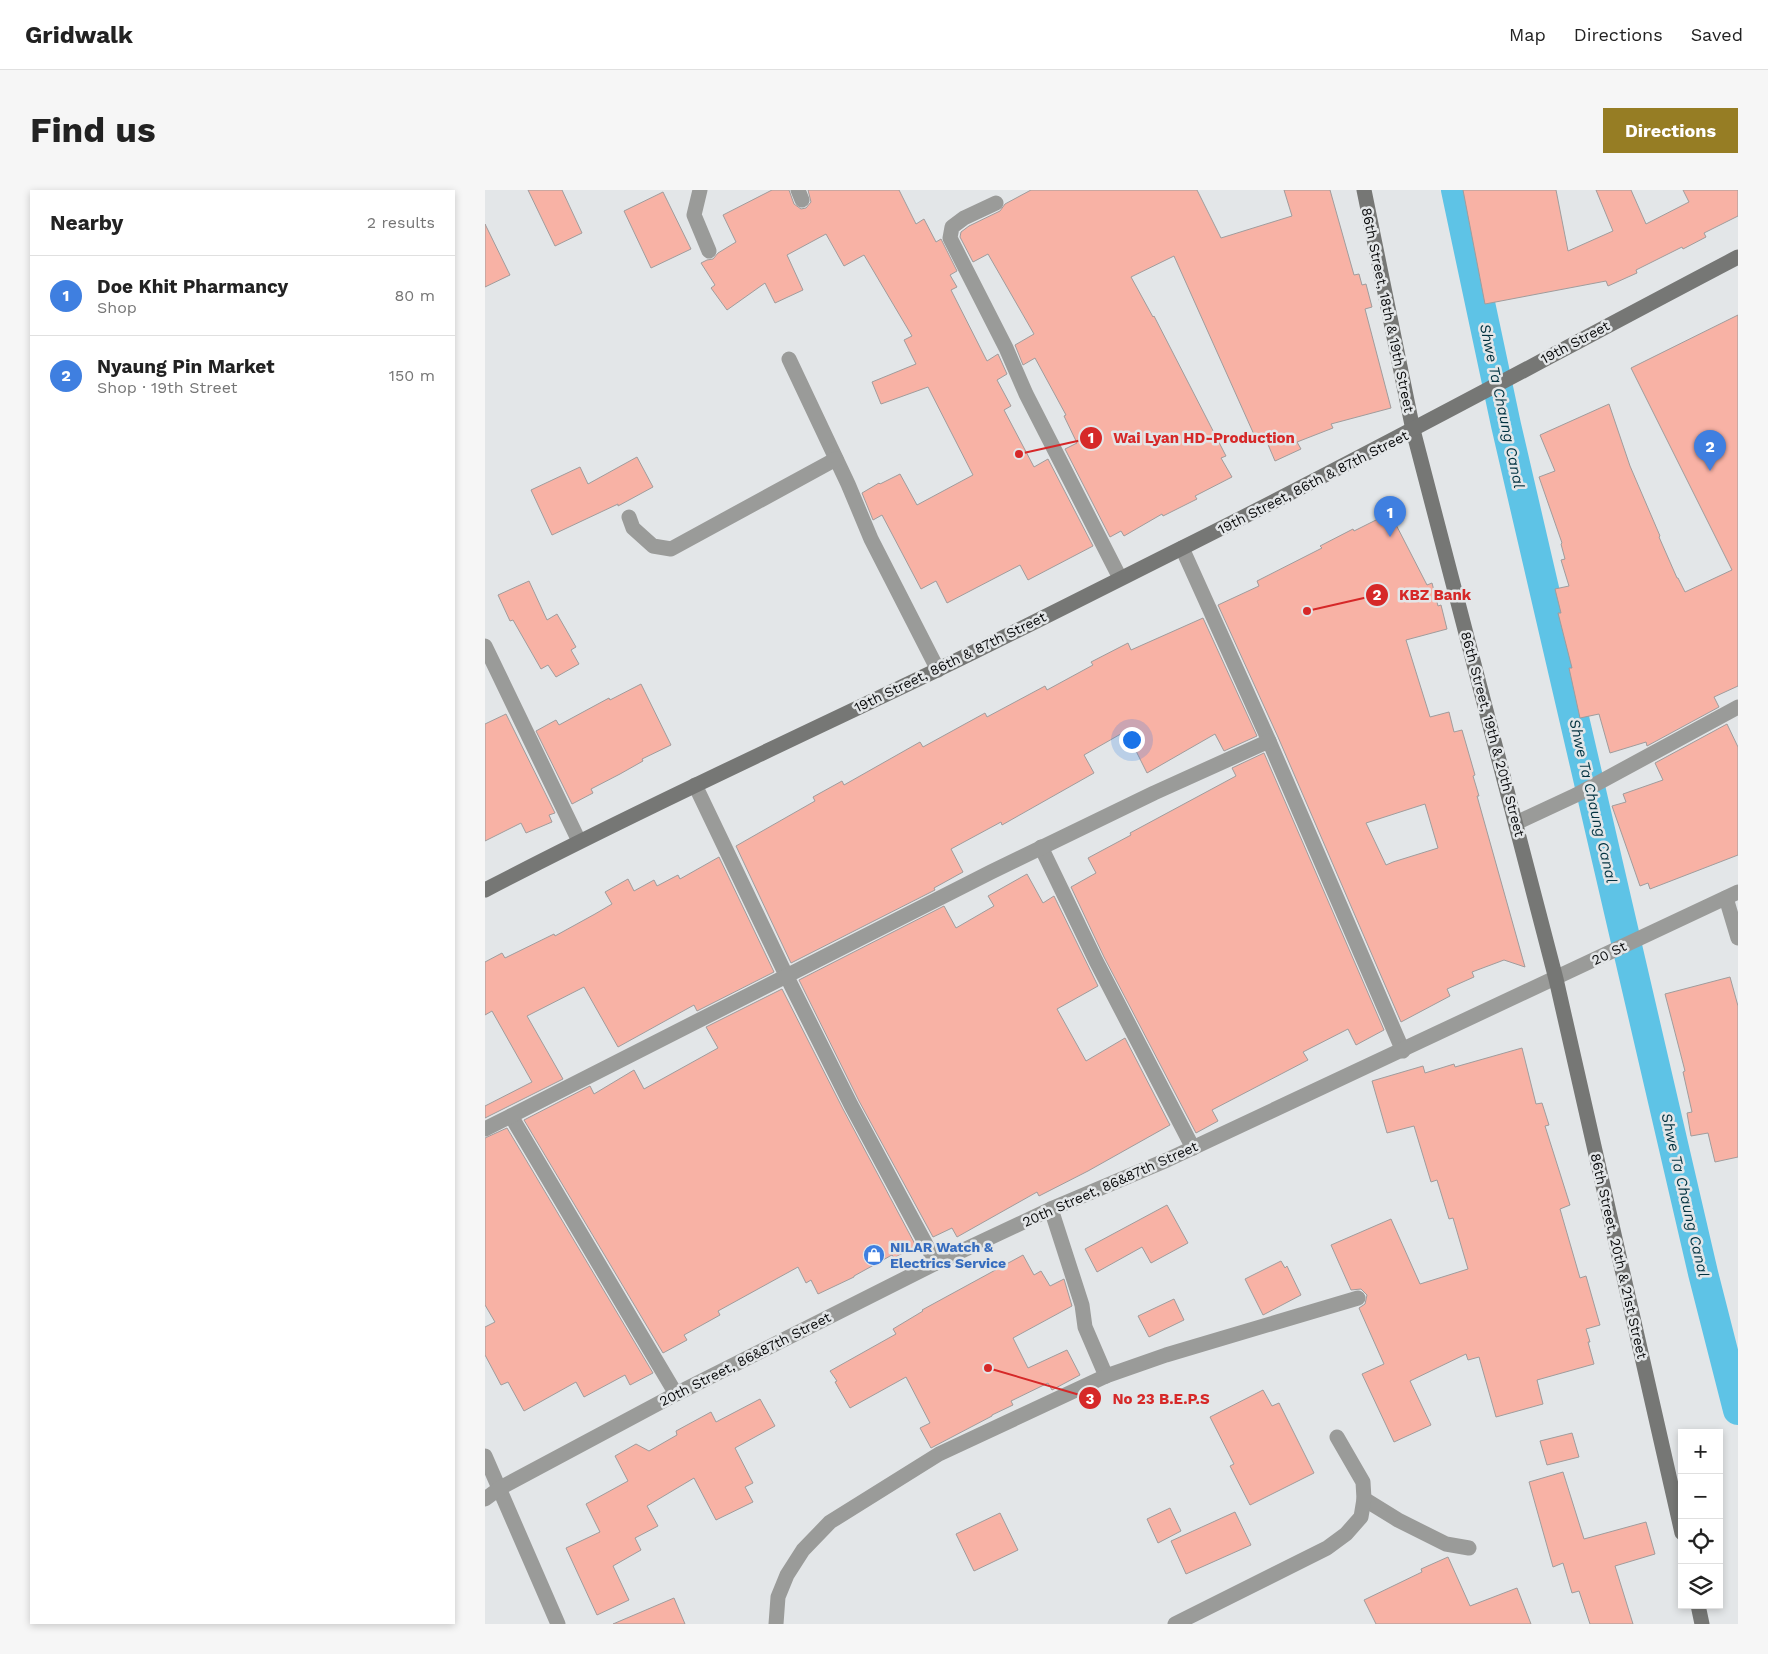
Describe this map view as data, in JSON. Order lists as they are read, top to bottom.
{
  "streets": {
    "street": [
      "86th Street, 18th & 19th Street",
      "19th Street",
      "19th Street, 86th & 87th Street",
      "86th Street, 19th & 20th Street",
      "20 St",
      "20th Street, 86&87th Street",
      "86th Street, 20th & 21st Street"
    ]
  },
  "crossings": [
    ["86th Street, 18th & 19th Street", "19th Street"],
    ["86th Street, 18th & 19th Street", "19th Street, 86th & 87th Street"],
    ["86th Street, 18th & 19th Street", "86th Street, 19th & 20th Street"],
    ["19th Street", "19th Street, 86th & 87th Street"],
    ["19th Street", "86th Street, 19th & 20th Street"],
    ["19th Street, 86th & 87th Street", "86th Street, 19th & 20th Street"],
    ["86th Street, 19th & 20th Street", "20 St"],
    ["86th Street, 19th & 20th Street", "20th Street, 86&87th Street"],
    ["86th Street, 19th & 20th Street", "86th Street, 20th & 21st Street"],
    ["20 St", "20th Street, 86&87th Street"],
    ["20 St", "86th Street, 20th & 21st Street"],
    ["20th Street, 86&87th Street", "86th Street, 20th & 21st Street"]
  ],
  "water": ["Shwe Ta Chaung Canal"],
  "places": {
    "other": ["Wai Lyan HD-Production", "KBZ Bank", "No 23 B.E.P.S"],
    "shop": ["NILAR Watch & Electrics Service"]
  },
  "page": {
    "header": "Gridwalk",
    "nav": ["Map", "Directions", "Saved"],
    "buttons": "Directions",
    "title": "Find us",
    "heading": ["Nearby", "2 results"],
    "list": [
      {
        "mark": "1",
        "name": "Doe Khit Pharmancy",
        "note": "Shop",
        "value": "80 m"
      },
      {
        "mark": "2",
        "name": "Nyaung Pin Market",
        "note": "Shop · 19th Street",
        "value": "150 m"
      }
    ],
    "pins": ["2", "1"],
    "map_buttons": ["+", "−"]
  }
}
